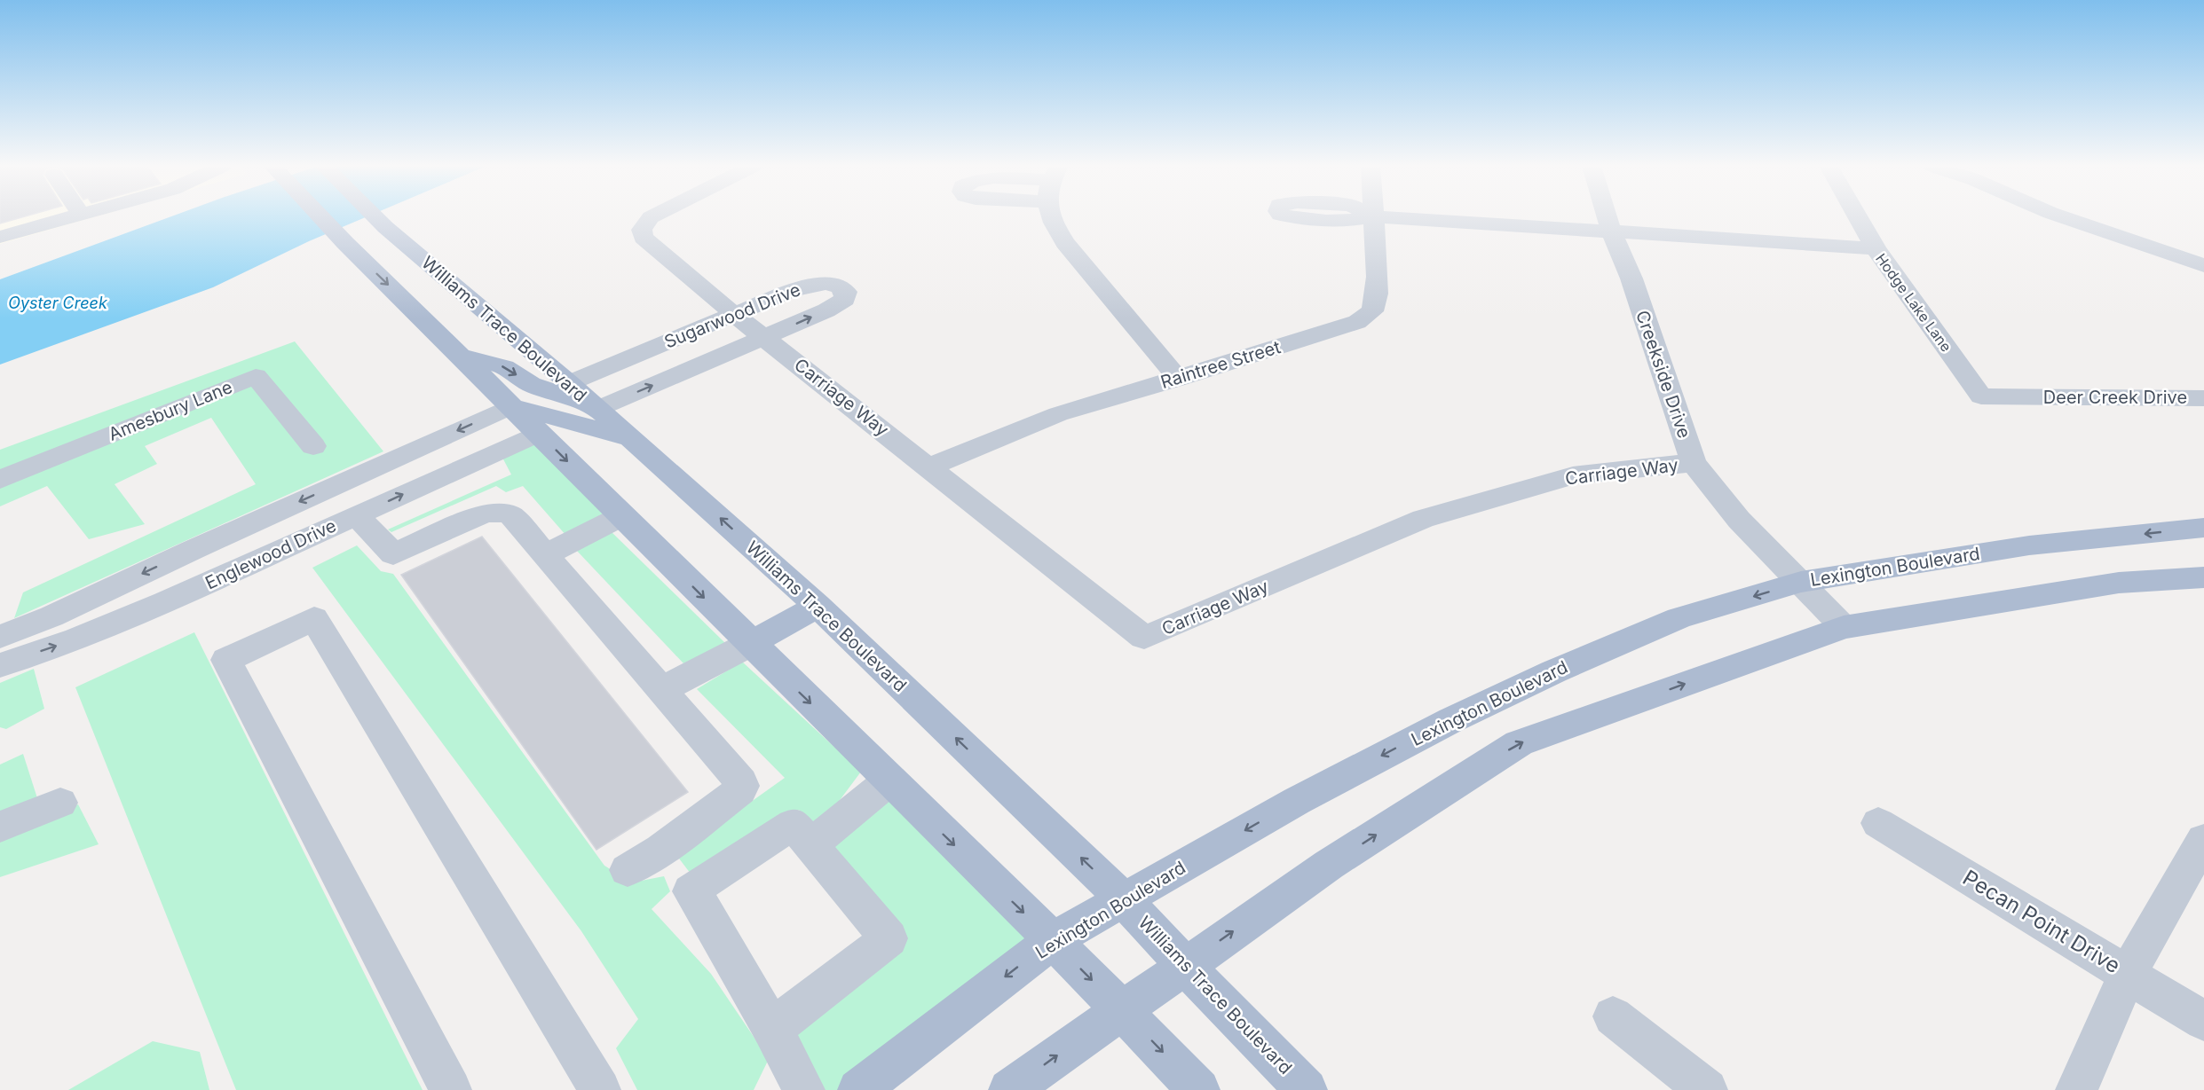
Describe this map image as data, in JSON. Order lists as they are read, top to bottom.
{
  "streets": {
    "main road": ["Williams Trace Boulevard", "Lexington Boulevard"],
    "street": [
      "Hodge Lake Lane",
      "Sugarwood Drive",
      "Raintree Street",
      "Creekside Drive",
      "Carriage Way",
      "Deer Creek Drive",
      "Amesbury Lane",
      "Englewood Drive",
      "Pecan Point Drive"
    ]
  },
  "crossings": [
    ["Hodge Lake Lane", "Deer Creek Drive"],
    ["Sugarwood Drive", "Williams Trace Boulevard"],
    ["Sugarwood Drive", "Carriage Way"],
    ["Williams Trace Boulevard", "Lexington Boulevard"],
    ["Raintree Street", "Carriage Way"],
    ["Creekside Drive", "Carriage Way"],
    ["Creekside Drive", "Lexington Boulevard"]
  ],
  "water": ["Oyster Creek"]
}
